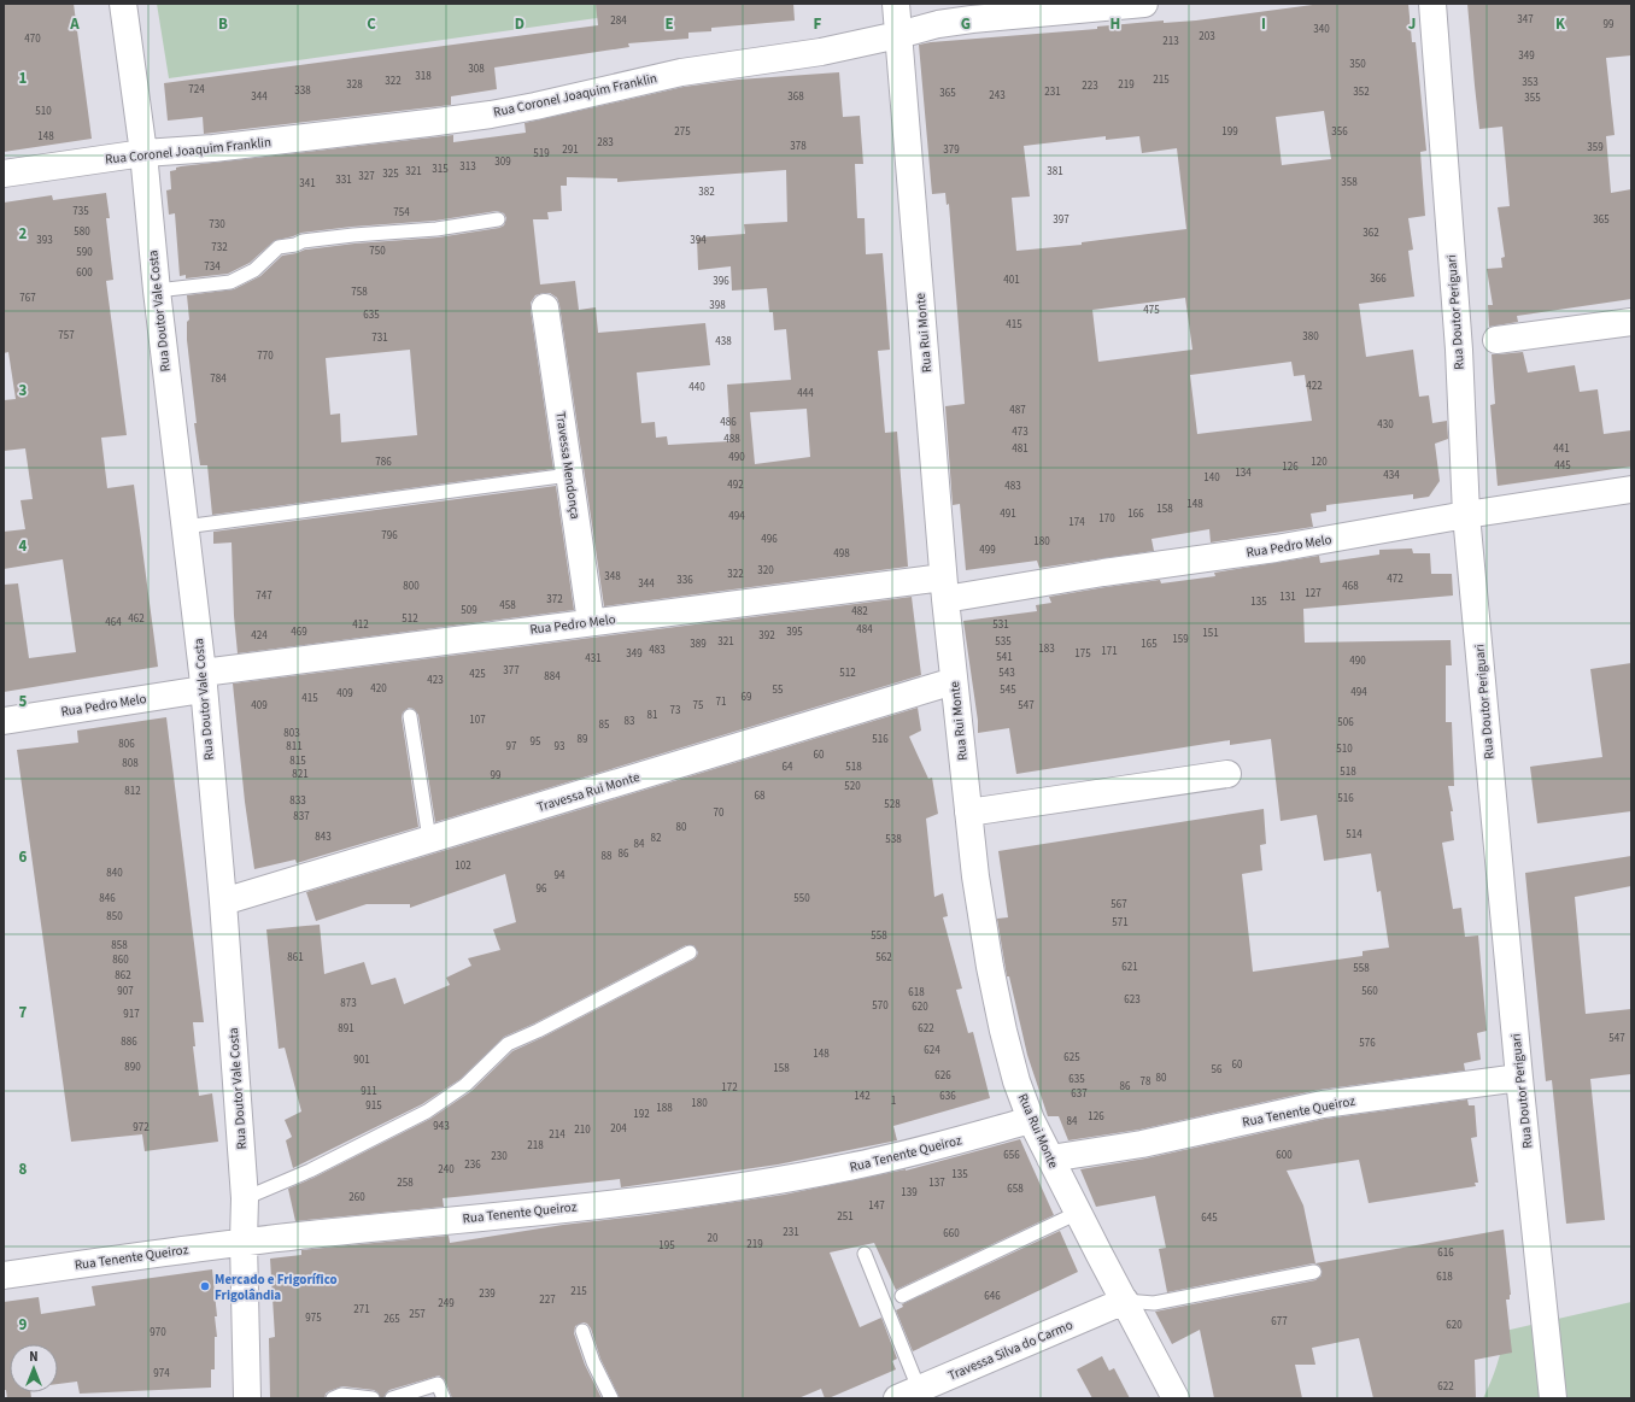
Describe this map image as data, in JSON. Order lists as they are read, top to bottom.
{
  "streets": {
    "street": [
      "Rua Coronel Joaquim Franklin",
      "Rua Doutor Vale Costa",
      "Rua Doutor Periguari",
      "Rua Rui Monte",
      "Travessa Mendonça",
      "Rua Pedro Melo",
      "Travessa Rui Monte",
      "Rua Tenente Queiroz",
      "Travessa Silva do Carmo"
    ]
  },
  "crossings": [
    ["Rua Coronel Joaquim Franklin", "Rua Doutor Vale Costa"],
    ["Rua Coronel Joaquim Franklin", "Rua Rui Monte"],
    ["Rua Doutor Vale Costa", "Rua Pedro Melo"],
    ["Rua Doutor Vale Costa", "Travessa Rui Monte"],
    ["Rua Doutor Vale Costa", "Rua Tenente Queiroz"],
    ["Rua Doutor Periguari", "Rua Pedro Melo"],
    ["Rua Doutor Periguari", "Rua Tenente Queiroz"],
    ["Rua Rui Monte", "Rua Pedro Melo"],
    ["Rua Rui Monte", "Travessa Rui Monte"],
    ["Rua Rui Monte", "Rua Tenente Queiroz"],
    ["Rua Rui Monte", "Travessa Silva do Carmo"],
    ["Travessa Mendonça", "Rua Pedro Melo"]
  ],
  "places": ["Mercado e Frigorífico Frigolândia"],
  "house_numbers": [
    "347",
    "284",
    "99",
    "340",
    "203",
    "470",
    "213",
    "349",
    "350",
    "308",
    "318",
    "215",
    "322",
    "353",
    "328",
    "219",
    "223",
    "724",
    "338",
    "231",
    "352",
    "365",
    "243",
    "344",
    "368",
    "355",
    "510",
    "275",
    "199",
    "356",
    "148",
    "283",
    "378",
    "359",
    "291",
    "379",
    "519",
    "309",
    "313",
    "315",
    "321",
    "381",
    "325",
    "327",
    "331",
    "358",
    "341",
    "382",
    "735",
    "754",
    "397",
    "365",
    "730",
    "580",
    "362",
    "393",
    "394",
    "732",
    "750",
    "590",
    "734",
    "600",
    "366",
    "401",
    "396",
    "758",
    "767",
    "398",
    "475",
    "635",
    "415",
    "757",
    "380",
    "731",
    "438",
    "770",
    "784",
    "422",
    "440",
    "444",
    "487",
    "486",
    "430",
    "473",
    "488",
    "481",
    "441",
    "490",
    "786",
    "120",
    "445",
    "126",
    "134",
    "434",
    "140",
    "492",
    "483",
    "148",
    "158",
    "491",
    "166",
    "494",
    "170",
    "174",
    "796",
    "496",
    "180",
    "499",
    "498",
    "320",
    "322",
    "348",
    "472",
    "336",
    "344",
    "800",
    "468",
    "127",
    "747",
    "131",
    "372",
    "135",
    "458",
    "509",
    "482",
    "462",
    "512",
    "464",
    "412",
    "531",
    "484",
    "469",
    "395",
    "151",
    "424",
    "392",
    "159",
    "321",
    "535",
    "389",
    "165",
    "183",
    "483",
    "171",
    "349",
    "175",
    "541",
    "431",
    "490",
    "377",
    "512",
    "543",
    "425",
    "884",
    "423",
    "420",
    "55",
    "545",
    "494",
    "409",
    "69",
    "415",
    "71",
    "409",
    "75",
    "547",
    "73",
    "81",
    "107",
    "83",
    "506",
    "85",
    "803",
    "89",
    "516",
    "95",
    "806",
    "811",
    "97",
    "93",
    "510",
    "60",
    "815",
    "808",
    "64",
    "518",
    "518",
    "821",
    "99",
    "520",
    "812",
    "68",
    "516",
    "833",
    "528",
    "70",
    "837",
    "80",
    "514",
    "843",
    "82",
    "538",
    "84",
    "86",
    "88",
    "102",
    "840",
    "94",
    "96",
    "846",
    "550",
    "567",
    "850",
    "571",
    "558",
    "858",
    "861",
    "562",
    "860",
    "621",
    "558",
    "862",
    "907",
    "560",
    "618",
    "623",
    "873",
    "570",
    "620",
    "917",
    "891",
    "622",
    "547",
    "886",
    "576",
    "624",
    "148",
    "625",
    "901",
    "60",
    "890",
    "158",
    "56",
    "626",
    "80",
    "635",
    "78",
    "86",
    "172",
    "911",
    "637",
    "142",
    "636",
    "1",
    "180",
    "915",
    "188",
    "192",
    "126",
    "84",
    "943",
    "972",
    "204",
    "210",
    "214",
    "218",
    "656",
    "600",
    "230",
    "236",
    "240",
    "135",
    "258",
    "137",
    "658",
    "139",
    "260",
    "147",
    "251",
    "645",
    "231",
    "660",
    "20",
    "219",
    "195",
    "616",
    "618",
    "215",
    "239",
    "646",
    "227",
    "249",
    "271",
    "257",
    "975",
    "265",
    "677",
    "620",
    "970",
    "974",
    "622"
  ],
  "north": "top",
  "grid": {
    "columns": [
      "A",
      "B",
      "C",
      "D",
      "E",
      "F",
      "G",
      "H",
      "I",
      "J",
      "K"
    ],
    "rows": [
      "1",
      "2",
      "3",
      "4",
      "5",
      "6",
      "7",
      "8",
      "9"
    ]
  }
}
